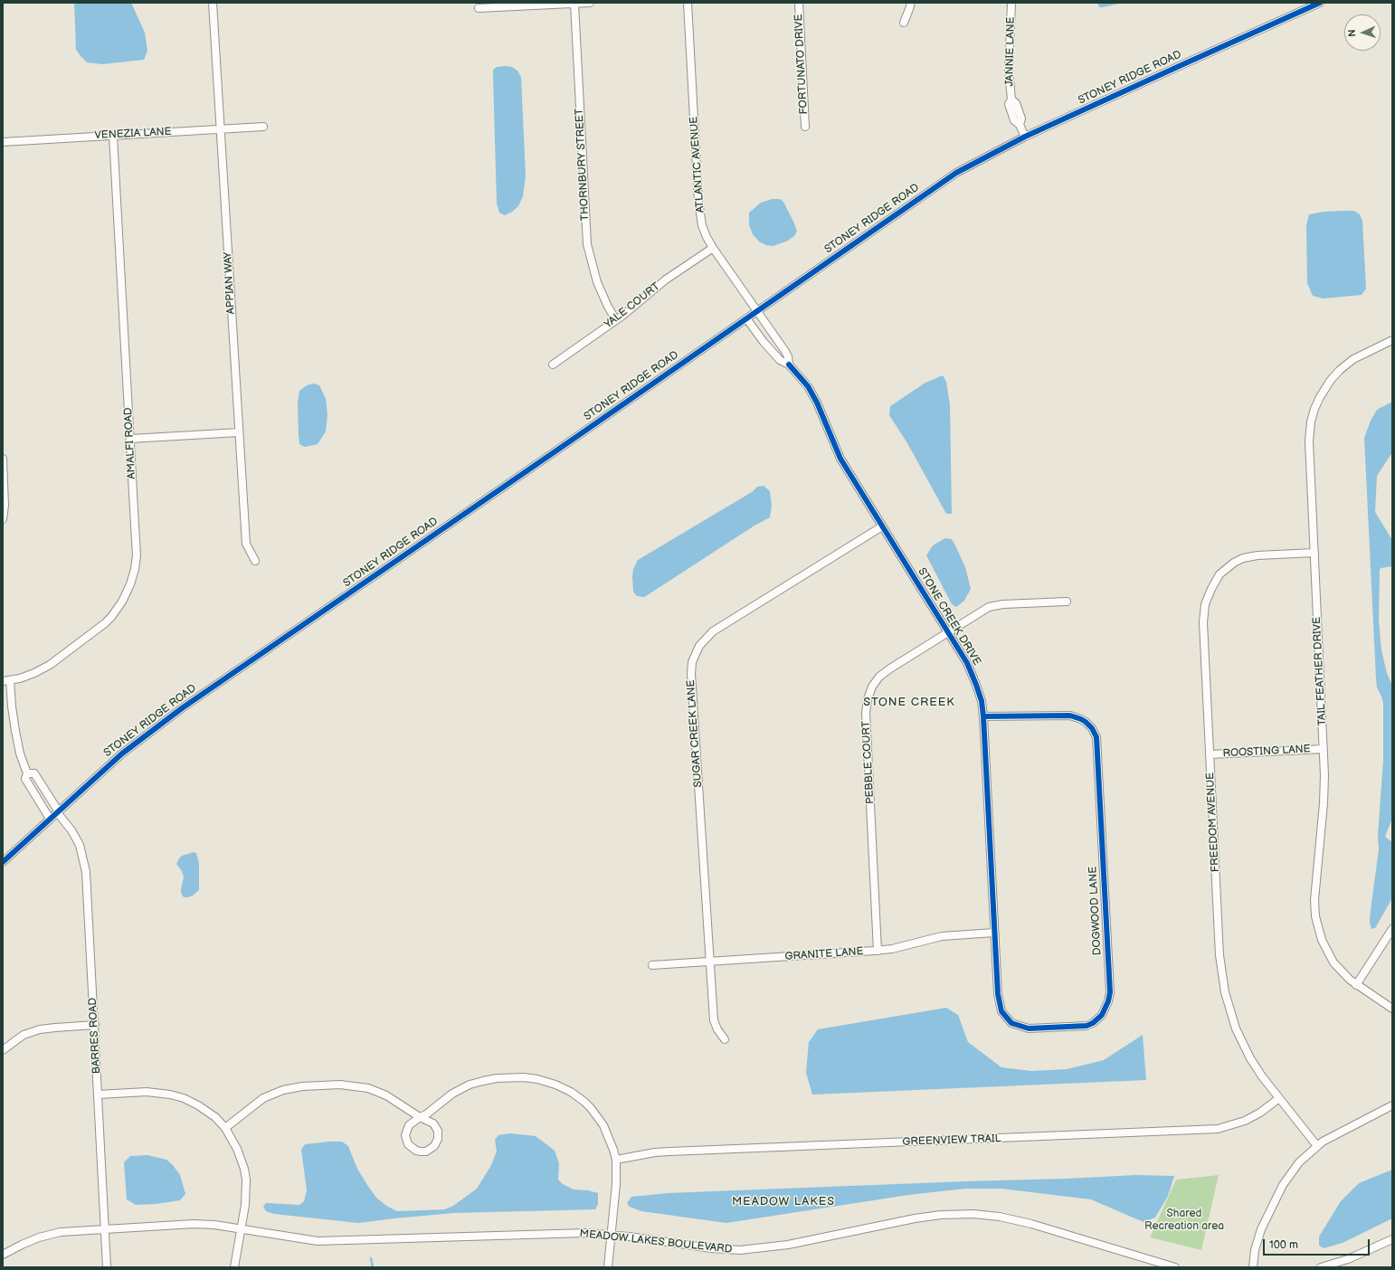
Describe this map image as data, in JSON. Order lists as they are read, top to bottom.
{
  "streets": {
    "street": [
      "JANNIE LANE",
      "FORTUNATO DRIVE",
      "STONEY RIDGE ROAD",
      "VENEZIA LANE",
      "THORNBURY STREET",
      "ATLANTIC AVENUE",
      "APPIAN WAY",
      "YALE COURT",
      "AMALFI ROAD",
      "STONE CREEK DRIVE",
      "TAIL FEATHER DRIVE",
      "SUGAR CREEK LANE",
      "ROOSTING LANE",
      "PEBBLE COURT",
      "FREEDOM AVENUE",
      "DOGWOOD LANE",
      "GRANITE LANE",
      "BARRES ROAD",
      "GREENVIEW TRAIL",
      "MEADOW LAKES BOULEVARD"
    ]
  },
  "crossings": [
    ["JANNIE LANE", "STONEY RIDGE ROAD"],
    ["STONEY RIDGE ROAD", "ATLANTIC AVENUE"],
    ["STONEY RIDGE ROAD", "STONE CREEK DRIVE"],
    ["STONEY RIDGE ROAD", "BARRES ROAD"],
    ["VENEZIA LANE", "APPIAN WAY"],
    ["VENEZIA LANE", "AMALFI ROAD"],
    ["THORNBURY STREET", "YALE COURT"],
    ["ATLANTIC AVENUE", "YALE COURT"],
    ["ATLANTIC AVENUE", "STONE CREEK DRIVE"],
    ["STONE CREEK DRIVE", "SUGAR CREEK LANE"],
    ["STONE CREEK DRIVE", "PEBBLE COURT"],
    ["STONE CREEK DRIVE", "DOGWOOD LANE"],
    ["STONE CREEK DRIVE", "GRANITE LANE"],
    ["TAIL FEATHER DRIVE", "ROOSTING LANE"],
    ["TAIL FEATHER DRIVE", "FREEDOM AVENUE"],
    ["SUGAR CREEK LANE", "GRANITE LANE"],
    ["ROOSTING LANE", "FREEDOM AVENUE"],
    ["PEBBLE COURT", "GRANITE LANE"],
    ["FREEDOM AVENUE", "GREENVIEW TRAIL"],
    ["DOGWOOD LANE", "GRANITE LANE"],
    ["BARRES ROAD", "MEADOW LAKES BOULEVARD"]
  ],
  "districts": ["STONE CREEK", "MEADOW LAKES"],
  "parks": ["Shared Recreation area"],
  "scale_bar": "100 m",
  "north": "left"
}
